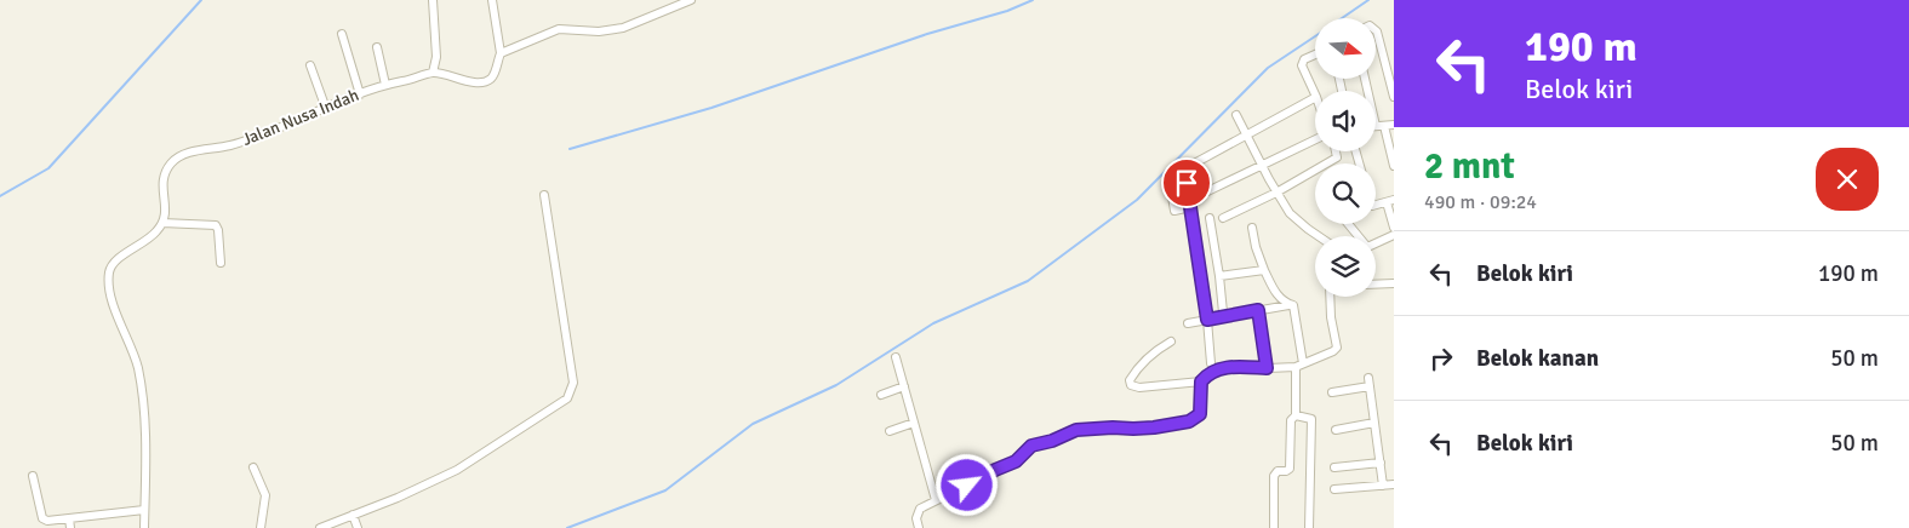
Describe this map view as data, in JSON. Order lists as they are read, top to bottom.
{
  "streets": {
    "street": ["Jalan Nusa Indah"]
  },
  "north": "right",
  "page": {
    "turn": ["190 m", "Belok kiri"],
    "heading": ["2 mnt", "490 m · 09:24"],
    "list": [
      {
        "name": "Belok kiri",
        "value": "190 m"
      },
      {
        "name": "Belok kanan",
        "value": "50 m"
      },
      {
        "name": "Belok kiri",
        "value": "50 m"
      }
    ]
  }
}
